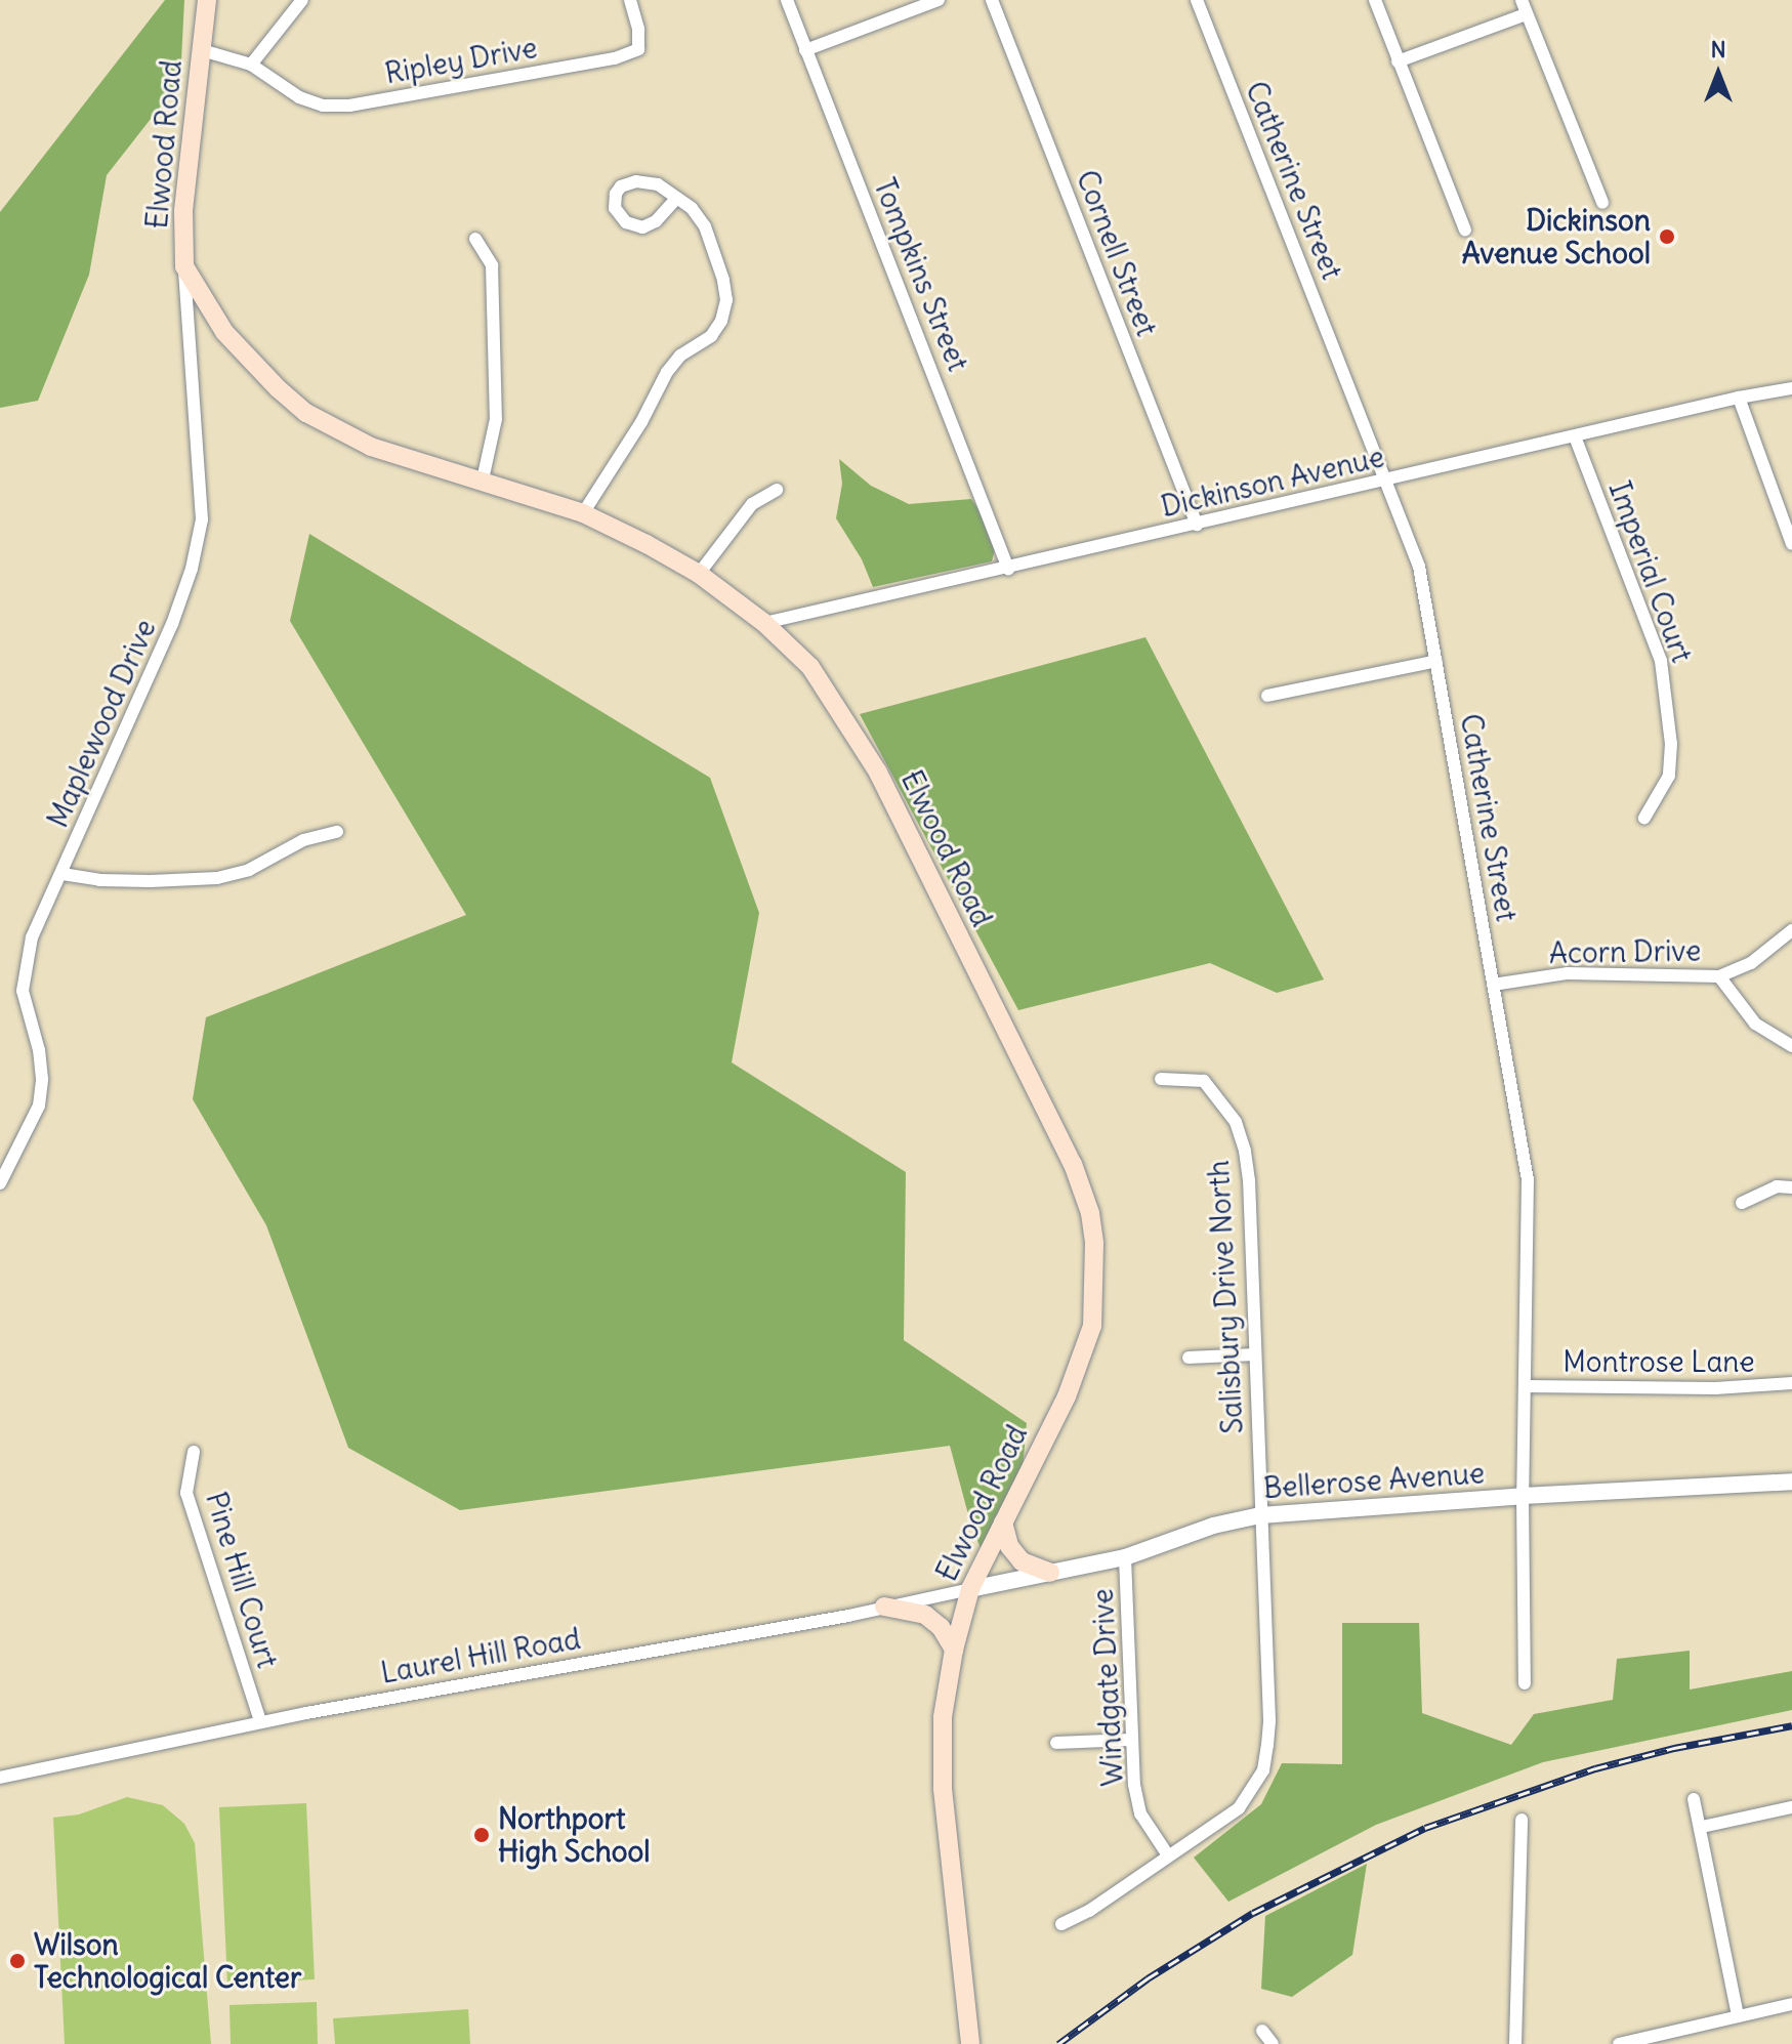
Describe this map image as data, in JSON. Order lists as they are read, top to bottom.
{
  "streets": {
    "main road": ["Elwood Road"],
    "street": [
      "Ripley Drive",
      "Catherine Street",
      "Cornell Street",
      "Tompkins Street",
      "Dickinson Avenue",
      "Imperial Court",
      "Maplewood Drive",
      "Acorn Drive",
      "Salisbury Drive North",
      "Montrose Lane",
      "Bellerose Avenue",
      "Pine Hill Court",
      "Laurel Hill Road",
      "Windgate Drive"
    ]
  },
  "crossings": [
    ["Ripley Drive", "Elwood Road"],
    ["Elwood Road", "Dickinson Avenue"],
    ["Elwood Road", "Maplewood Drive"],
    ["Elwood Road", "Bellerose Avenue"],
    ["Elwood Road", "Laurel Hill Road"],
    ["Catherine Street", "Dickinson Avenue"],
    ["Catherine Street", "Acorn Drive"],
    ["Catherine Street", "Montrose Lane"],
    ["Catherine Street", "Bellerose Avenue"],
    ["Cornell Street", "Dickinson Avenue"],
    ["Tompkins Street", "Dickinson Avenue"],
    ["Dickinson Avenue", "Imperial Court"],
    ["Salisbury Drive North", "Bellerose Avenue"],
    ["Salisbury Drive North", "Windgate Drive"],
    ["Bellerose Avenue", "Laurel Hill Road"],
    ["Bellerose Avenue", "Windgate Drive"],
    ["Pine Hill Court", "Laurel Hill Road"]
  ],
  "places": ["Dickinson Avenue School", "Northport High School", "Wilson Technological Center"],
  "north": "top"
}
